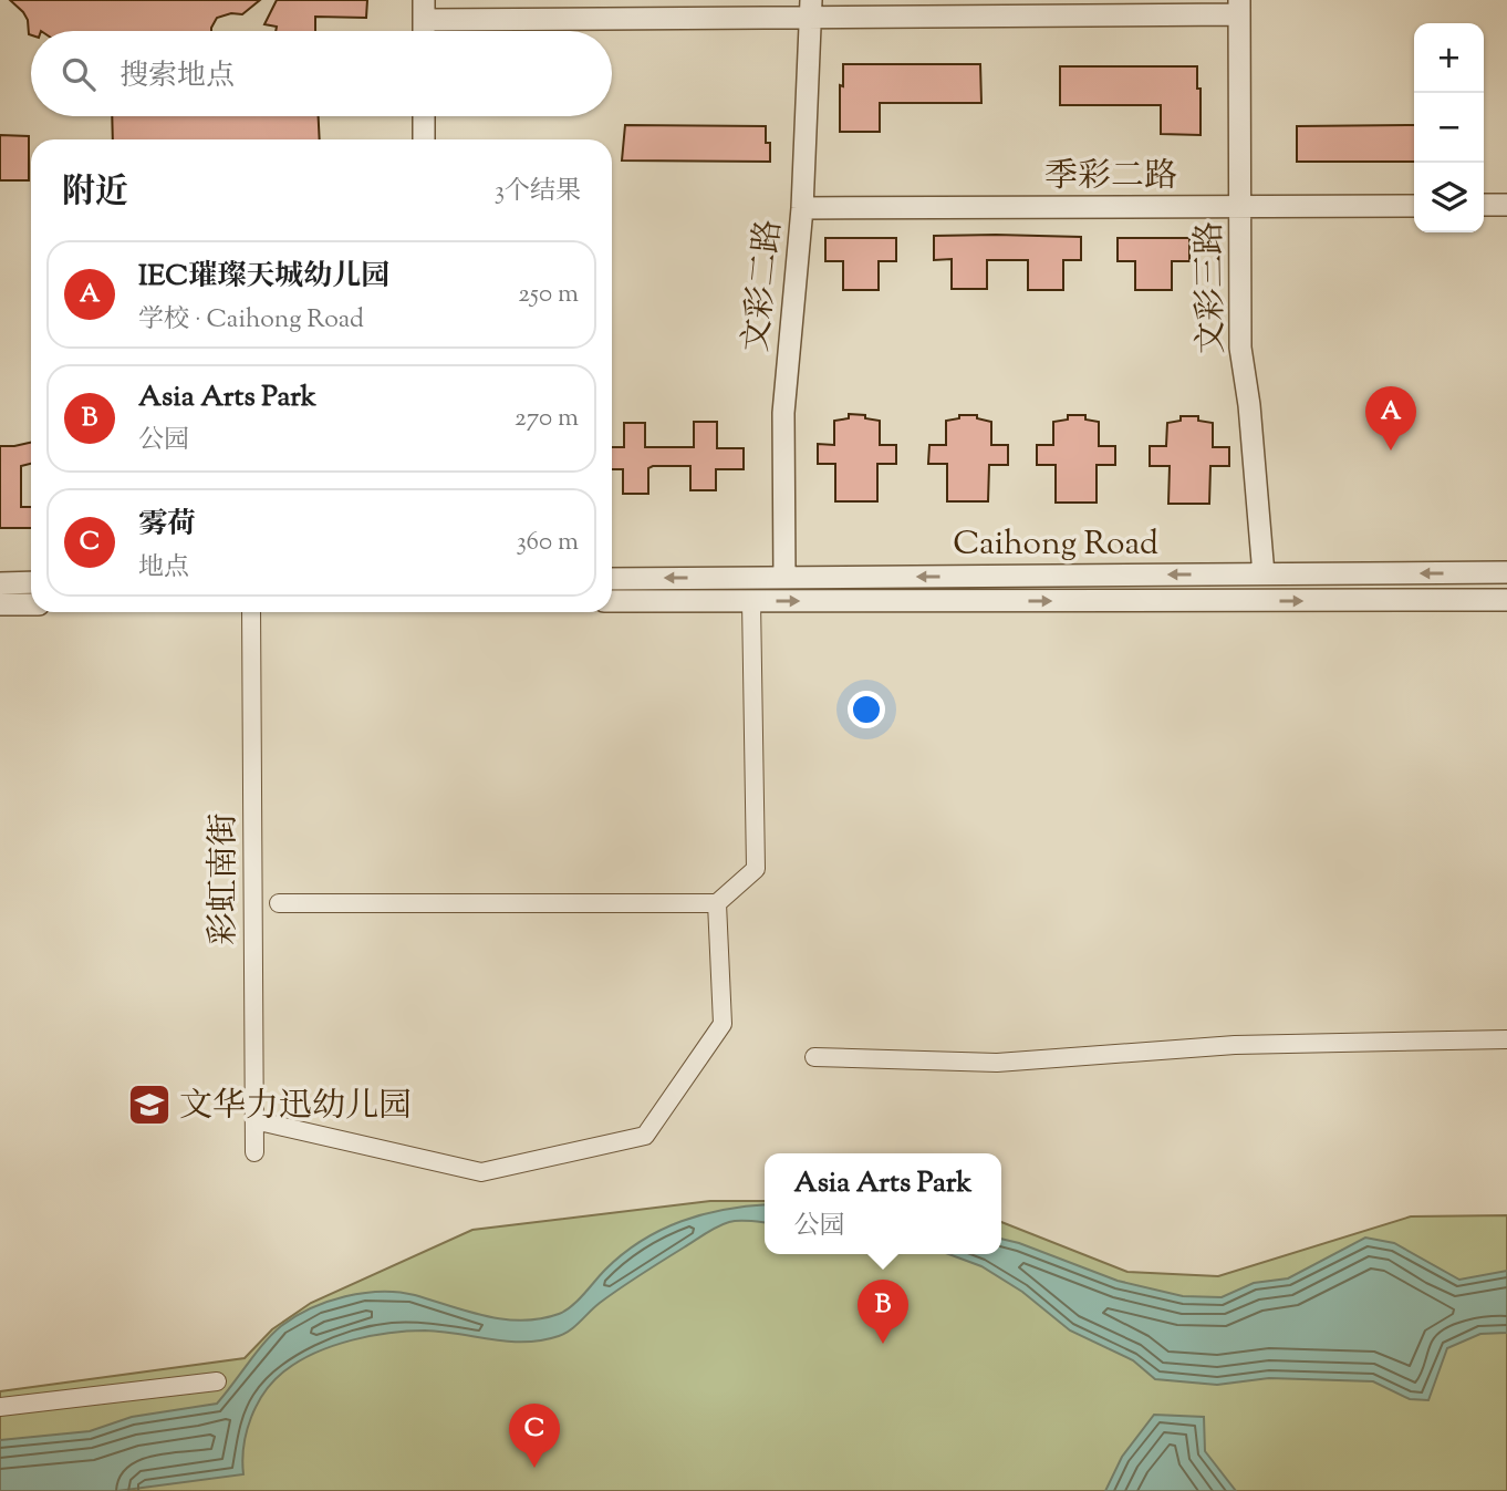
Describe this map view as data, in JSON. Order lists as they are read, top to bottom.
{
  "streets": {
    "street": [
      "季彩二路",
      "文彩二路",
      "文彩三路",
      "Caihong Road",
      "彩虹南街"
    ]
  },
  "crossings": [
    ["季彩二路", "文彩二路"],
    ["季彩二路", "文彩三路"],
    ["文彩二路", "Caihong Road"],
    ["文彩三路", "Caihong Road"]
  ],
  "places": {
    "school or university": ["文华力迅幼儿园"]
  },
  "page": {
    "map_buttons": ["+", "−"],
    "search": "搜索地点",
    "heading": ["附近", "3个结果"],
    "list": [
      {
        "mark": "A",
        "name": "IEC璀璨天城幼儿园",
        "note": "学校 · Caihong Road",
        "value": "250 m"
      },
      {
        "mark": "B",
        "name": "Asia Arts Park",
        "note": "公园",
        "value": "270 m"
      },
      {
        "mark": "C",
        "name": "雾荷",
        "note": "地点",
        "value": "360 m"
      }
    ],
    "pins": ["A", "B", "C"],
    "popup": ["Asia Arts Park", "公园"]
  }
}
